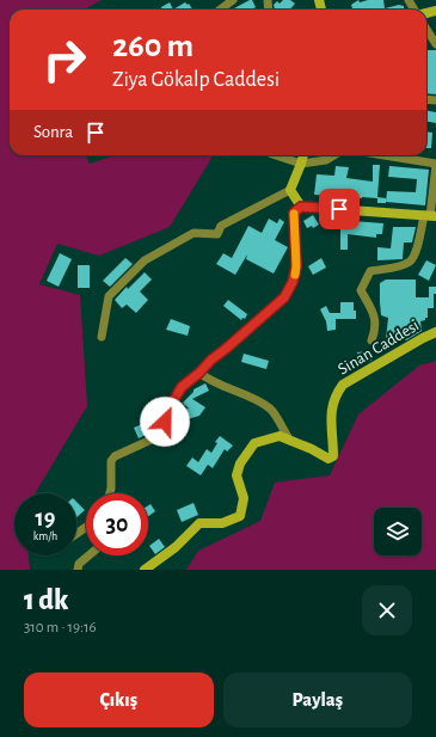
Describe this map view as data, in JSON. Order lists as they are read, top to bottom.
{
  "streets": {
    "street": ["Sinan Caddesi"]
  },
  "page": {
    "turn": ["260 m", "Ziya Gökalp Caddesi"],
    "then": "Sonra",
    "speed": "19 km/h",
    "limit": "30",
    "heading": ["1 dk", "310 m · 19:16"],
    "buttons": ["Çıkış", "Paylaş"]
  }
}
